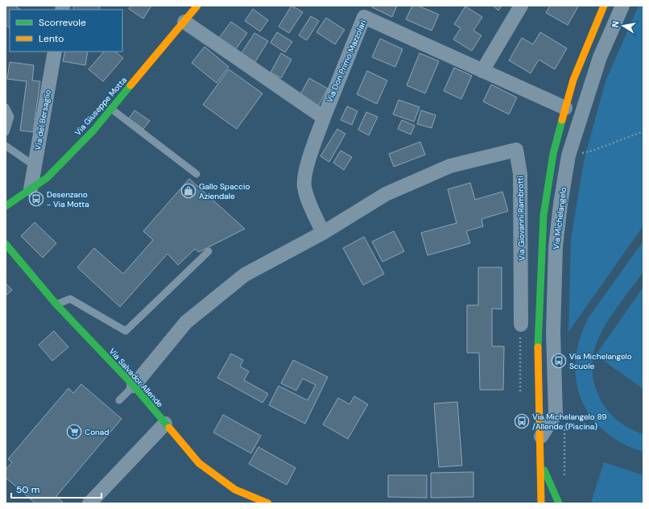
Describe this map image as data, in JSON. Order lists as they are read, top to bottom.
{
  "streets": {
    "street": [
      "Via Don Primo Mazzolari",
      "Via Giuseppe Motta",
      "Via del Bersaglio",
      "Via Giovanni Rambrotti",
      "Via Michelangelo",
      "Via Salvador Allende"
    ]
  },
  "crossings": [
    ["Via Don Primo Mazzolari", "Via Michelangelo"],
    ["Via Giuseppe Motta", "Via del Bersaglio"],
    ["Via Giovanni Rambrotti", "Via Salvador Allende"]
  ],
  "places": {
    "shop": ["Gallo Spaccio Aziendale"],
    "bus stop": ["Desenzano - Via Motta", "Via Michelangelo Scuole", "Via Michelangelo 89 /Allende (Piscina)"],
    "supermarket": ["Conad"]
  },
  "legend": ["Scorrevole", "Lento"],
  "scale_bar": "50 m",
  "north": "left"
}
